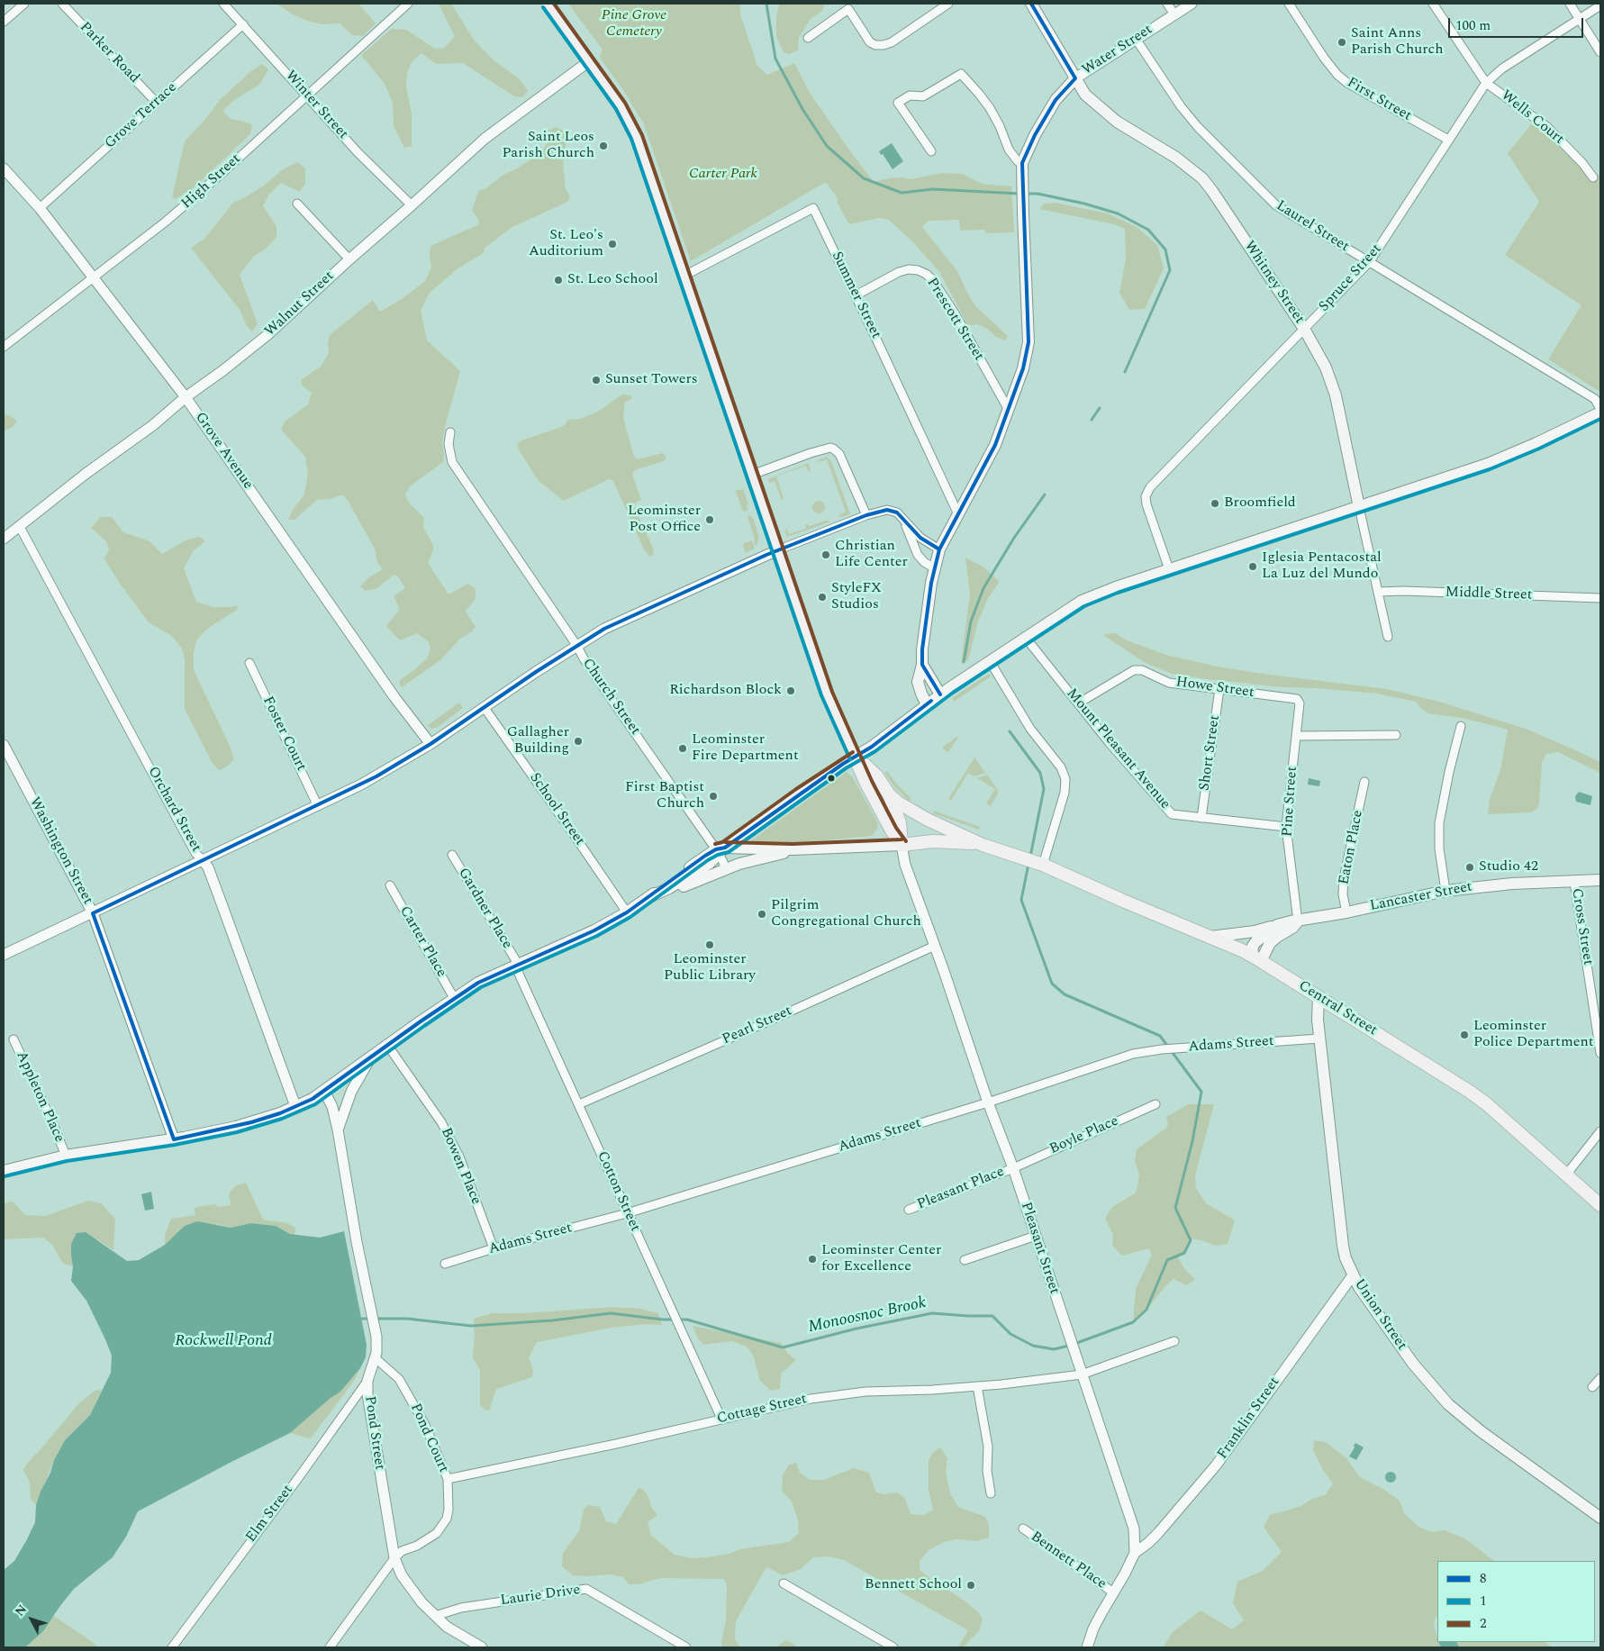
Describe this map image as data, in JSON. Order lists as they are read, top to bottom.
{
  "streets": {
    "main road": [
      "Water Street",
      "Whitney Street",
      "Lancaster Street",
      "Central Street",
      "Union Street"
    ],
    "street": [
      "Parker Road",
      "First Street",
      "Winter Street",
      "Grove Terrace",
      "Wells Court",
      "High Street",
      "Laurel Street",
      "Spruce Street",
      "Summer Street",
      "Walnut Street",
      "Prescott Street",
      "Grove Avenue",
      "Middle Street",
      "Howe Street",
      "Church Street",
      "Foster Court",
      "Mount Pleasant Avenue",
      "Short Street",
      "Pine Street",
      "Orchard Street",
      "School Street",
      "Eaton Place",
      "Washington Street",
      "Gardner Place",
      "Cross Street",
      "Carter Place",
      "Pearl Street",
      "Adams Street",
      "Appleton Place",
      "Boyle Place",
      "Bowen Place",
      "Pleasant Place",
      "Cotton Street",
      "Pleasant Street",
      "Cottage Street",
      "Franklin Street",
      "Pond Street",
      "Pond Court",
      "Elm Street",
      "Bennett Place",
      "Laurie Drive"
    ]
  },
  "crossings": [
    ["Water Street", "Laurel Street"],
    ["Water Street", "Whitney Street"],
    ["Water Street", "Summer Street"],
    ["Water Street", "Prescott Street"],
    ["Parker Road", "Grove Terrace"],
    ["First Street", "Spruce Street"],
    ["Winter Street", "Grove Terrace"],
    ["Winter Street", "High Street"],
    ["Winter Street", "Walnut Street"],
    ["Grove Terrace", "Grove Avenue"],
    ["Wells Court", "Spruce Street"],
    ["High Street", "Grove Avenue"],
    ["Laurel Street", "Spruce Street"],
    ["Spruce Street", "Whitney Street"],
    ["Whitney Street", "Middle Street"],
    ["Summer Street", "Prescott Street"],
    ["Walnut Street", "Grove Avenue"],
    ["Walnut Street", "Orchard Street"],
    ["Howe Street", "Mount Pleasant Avenue"],
    ["Howe Street", "Short Street"],
    ["Howe Street", "Pine Street"],
    ["Mount Pleasant Avenue", "Short Street"],
    ["Mount Pleasant Avenue", "Pine Street"],
    ["Pine Street", "Lancaster Street"],
    ["Eaton Place", "Lancaster Street"],
    ["Lancaster Street", "Cross Street"],
    ["Lancaster Street", "Central Street"],
    ["Gardner Place", "Cotton Street"],
    ["Central Street", "Union Street"],
    ["Pearl Street", "Cotton Street"],
    ["Pearl Street", "Pleasant Street"],
    ["Adams Street", "Bowen Place"],
    ["Adams Street", "Cotton Street"],
    ["Adams Street", "Pleasant Street"],
    ["Adams Street", "Union Street"],
    ["Boyle Place", "Pleasant Place"],
    ["Boyle Place", "Pleasant Street"],
    ["Pleasant Place", "Pleasant Street"],
    ["Cotton Street", "Cottage Street"],
    ["Pleasant Street", "Cottage Street"],
    ["Pleasant Street", "Franklin Street"],
    ["Pleasant Street", "Bennett Place"],
    ["Union Street", "Franklin Street"],
    ["Cottage Street", "Pond Court"],
    ["Pond Street", "Pond Court"],
    ["Pond Street", "Elm Street"],
    ["Pond Street", "Laurie Drive"]
  ],
  "water": ["Monoosnoc Brook", "Rockwell Pond"],
  "parks": ["Pine Grove Cemetery", "Carter Park"],
  "places": [
    "Saint Anns Parish Church",
    "Saint Leos Parish Church",
    "St. Leo's Auditorium",
    "St. Leo School",
    "Sunset Towers",
    "Broomfield",
    "Leominster Post Office",
    "Christian Life Center",
    "Iglesia Pentacostal La Luz del Mundo",
    "StyleFX Studios",
    "Richardson Block",
    "Gallagher Building",
    "Leominster Fire Department",
    "First Baptist Church",
    "Studio 42",
    "Pilgrim Congregational Church",
    "Leominster Public Library",
    "Leominster Police Department",
    "Leominster Center for Excellence",
    "Bennett School"
  ],
  "lines": ["transit line 8", "transit line 2", "transit line 1"],
  "legend": ["8", "1", "2"],
  "scale_bar": "100 m",
  "north": "top left"
}
